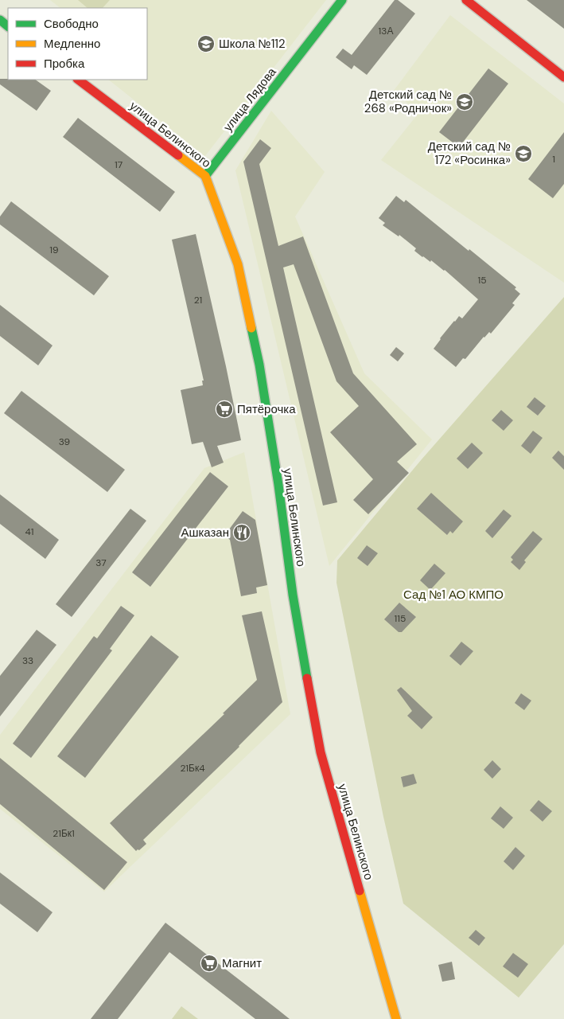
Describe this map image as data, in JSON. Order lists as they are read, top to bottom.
{
  "streets": {
    "street": ["улица Лядова", "улица Белинского"]
  },
  "crossings": [
    ["улица Лядова", "улица Белинского"]
  ],
  "parks": ["Сад №1 АО КМПО"],
  "places": {
    "school or university": ["Школа №112", "Детский сад № 268 «Родничок»", "Детский сад № 172 «Росинка»"],
    "supermarket": ["Пятёрочка", "Магнит"],
    "restaurant": ["Ашказан"]
  },
  "house_numbers": [
    "13А",
    "1",
    "17",
    "19",
    "15",
    "21",
    "39",
    "41",
    "37",
    "115",
    "33",
    "21Бк4",
    "21Бк1"
  ],
  "legend": ["Свободно", "Медленно", "Пробка"]
}
